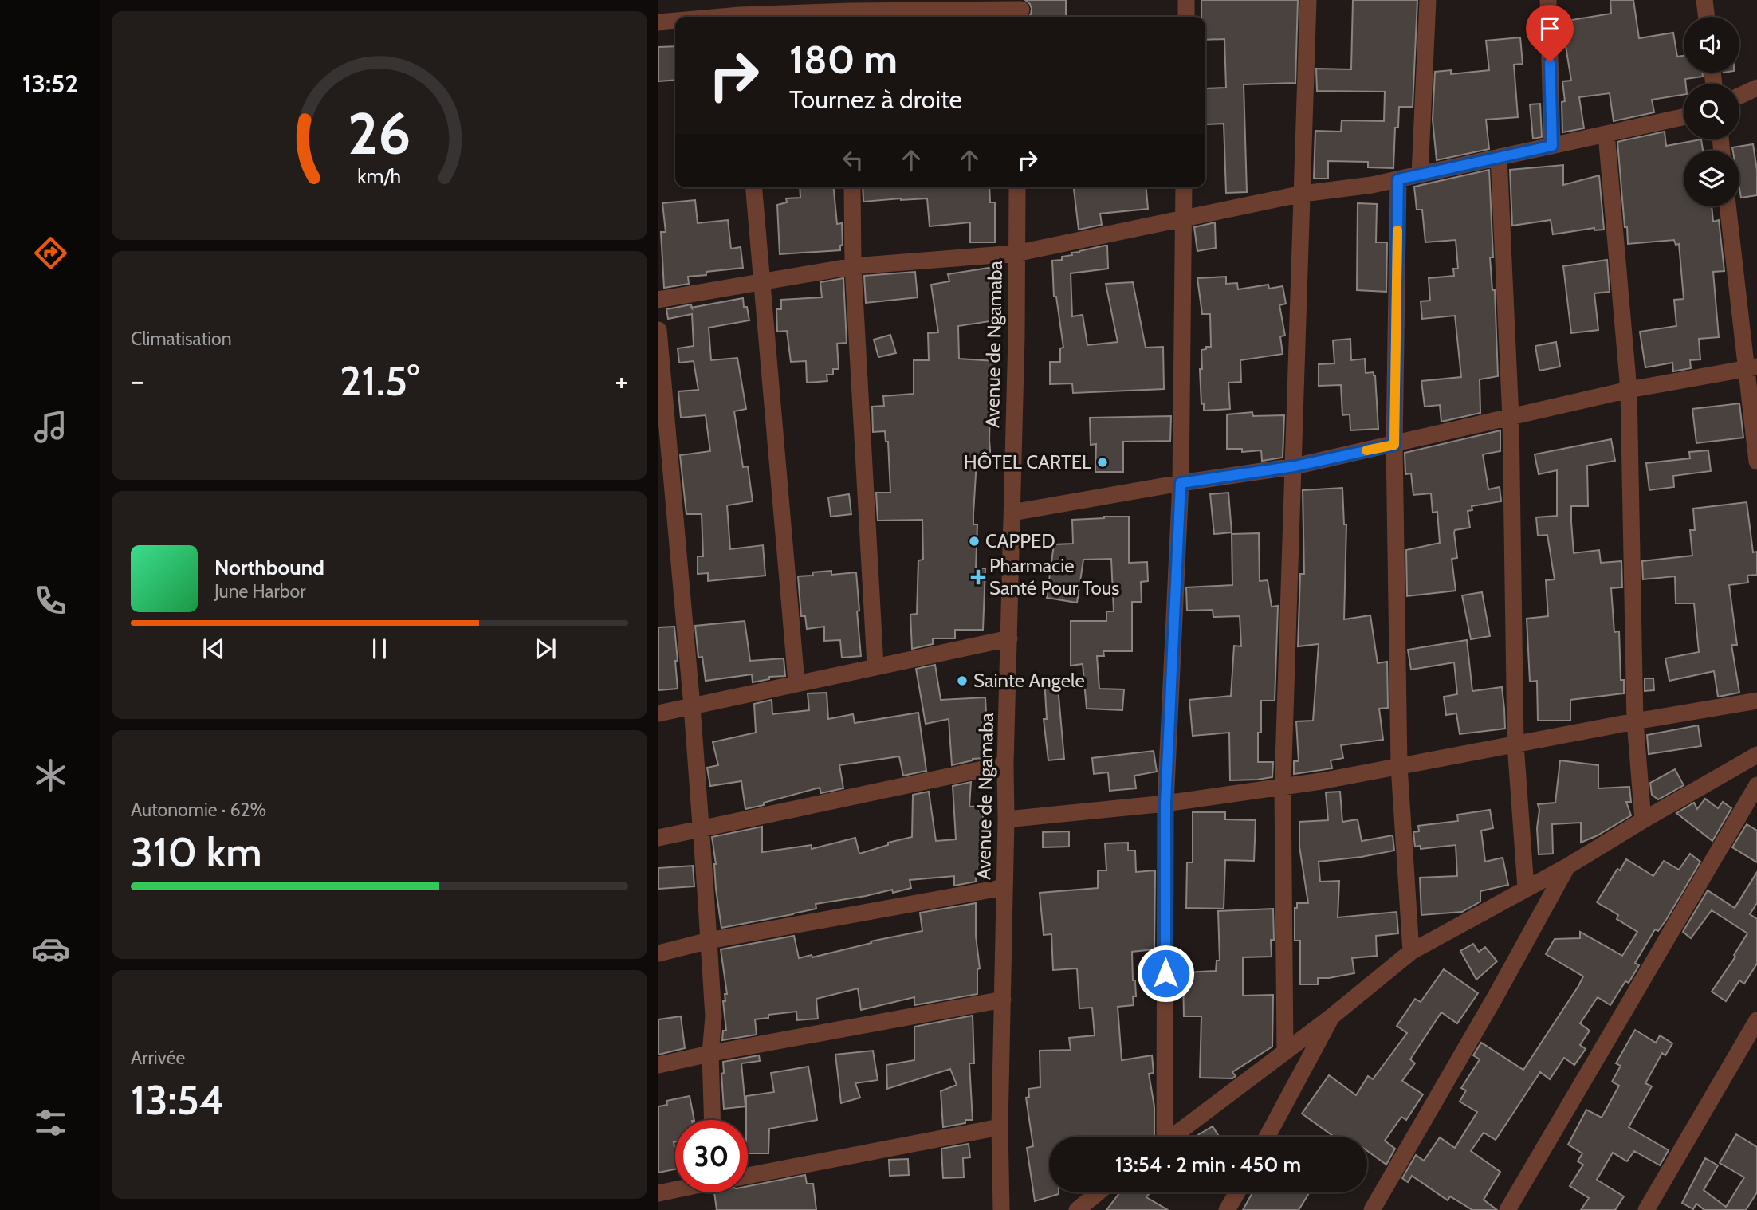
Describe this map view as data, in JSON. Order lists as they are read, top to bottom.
{
  "streets": {
    "street": ["Avenue de Ngamaba"]
  },
  "places": {
    "other": ["HÔTEL CARTEL", "CAPPED", "Sainte Angele"],
    "health": ["Pharmacie Santé Pour Tous"]
  },
  "page": {
    "tabs": "13:52",
    "turn": ["180 m", "Tournez à droite"],
    "tile": [
      "Climatisation",
      ["Autonomie · 62%", "310 km"],
      ["Arrivée", "13:54"]
    ],
    "heat": ["−", "21.5°", "+"],
    "song": ["Northbound", "June Harbor"],
    "limit": "30",
    "trip": "13:54 · 2 min · 450 m",
    "gauge": ["26", "km/h"]
  }
}
